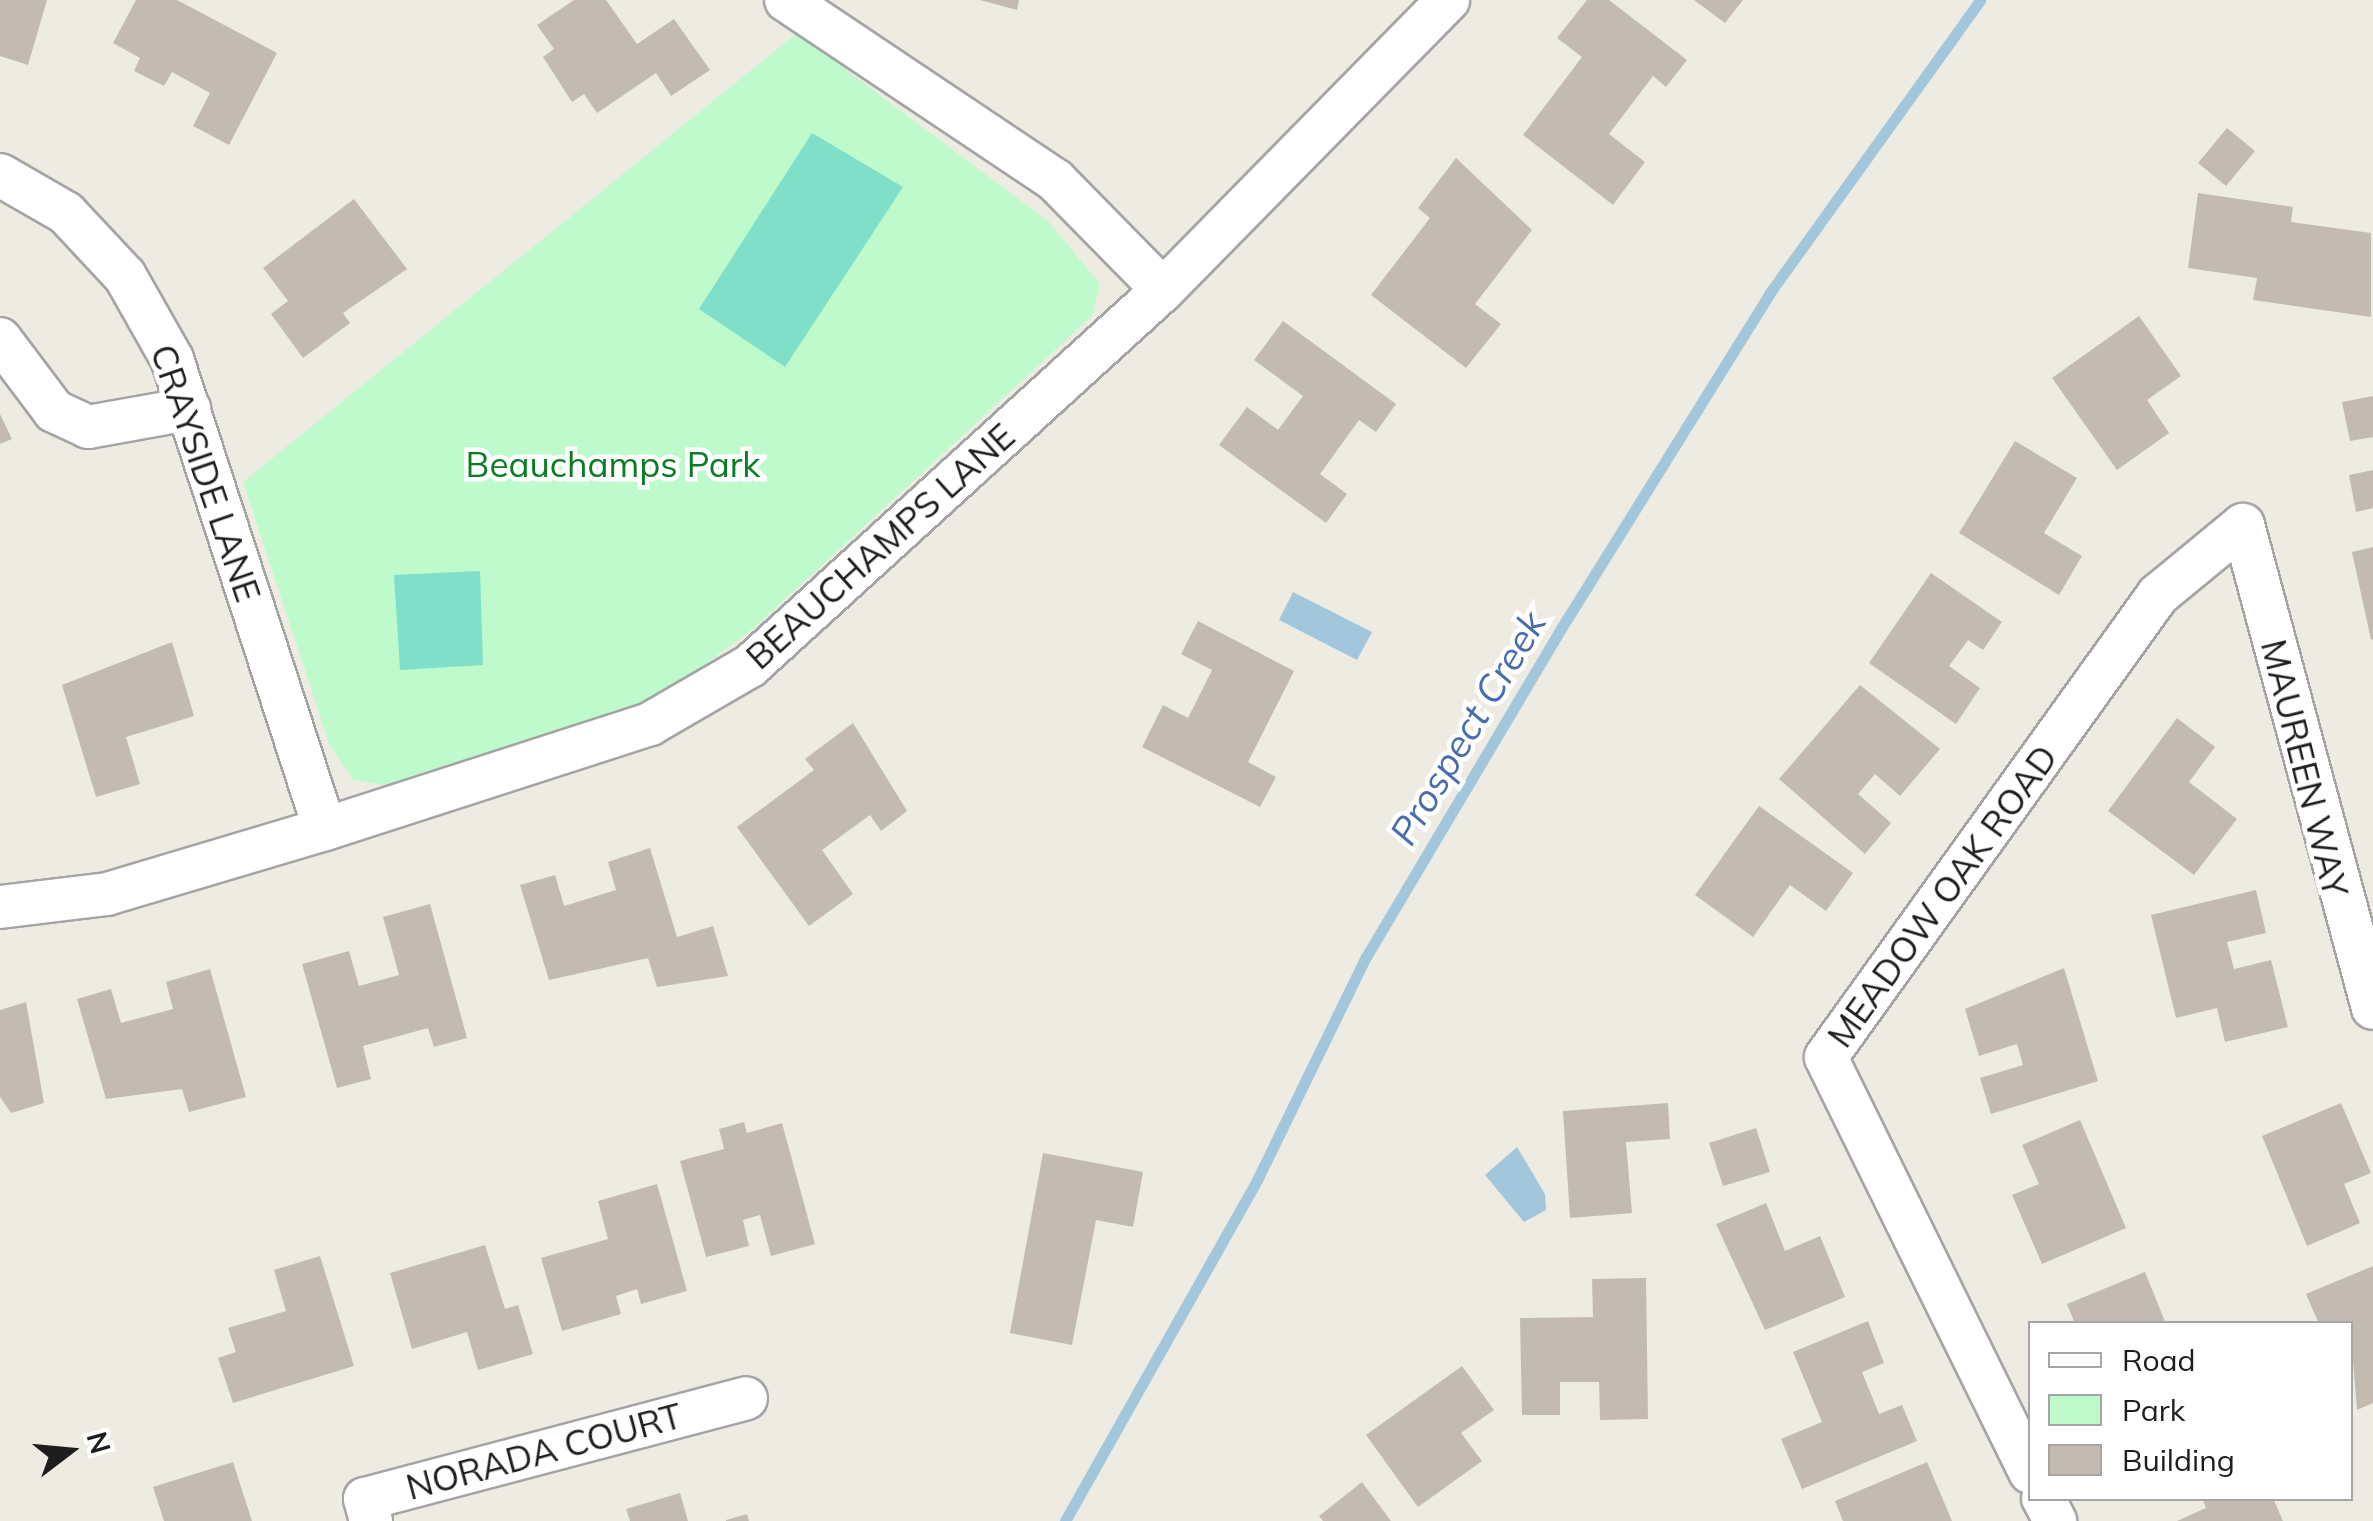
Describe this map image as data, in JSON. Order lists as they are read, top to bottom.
{
  "streets": {
    "street": [
      "CRAYSIDE LANE",
      "BEAUCHAMPS LANE",
      "MAUREEN WAY",
      "MEADOW OAK ROAD",
      "NORADA COURT"
    ]
  },
  "crossings": [
    ["CRAYSIDE LANE", "BEAUCHAMPS LANE"],
    ["MAUREEN WAY", "MEADOW OAK ROAD"]
  ],
  "water": ["Prospect Creek"],
  "parks": ["Beauchamps Park"],
  "legend": ["Road", "Park", "Building"],
  "north": "right"
}
